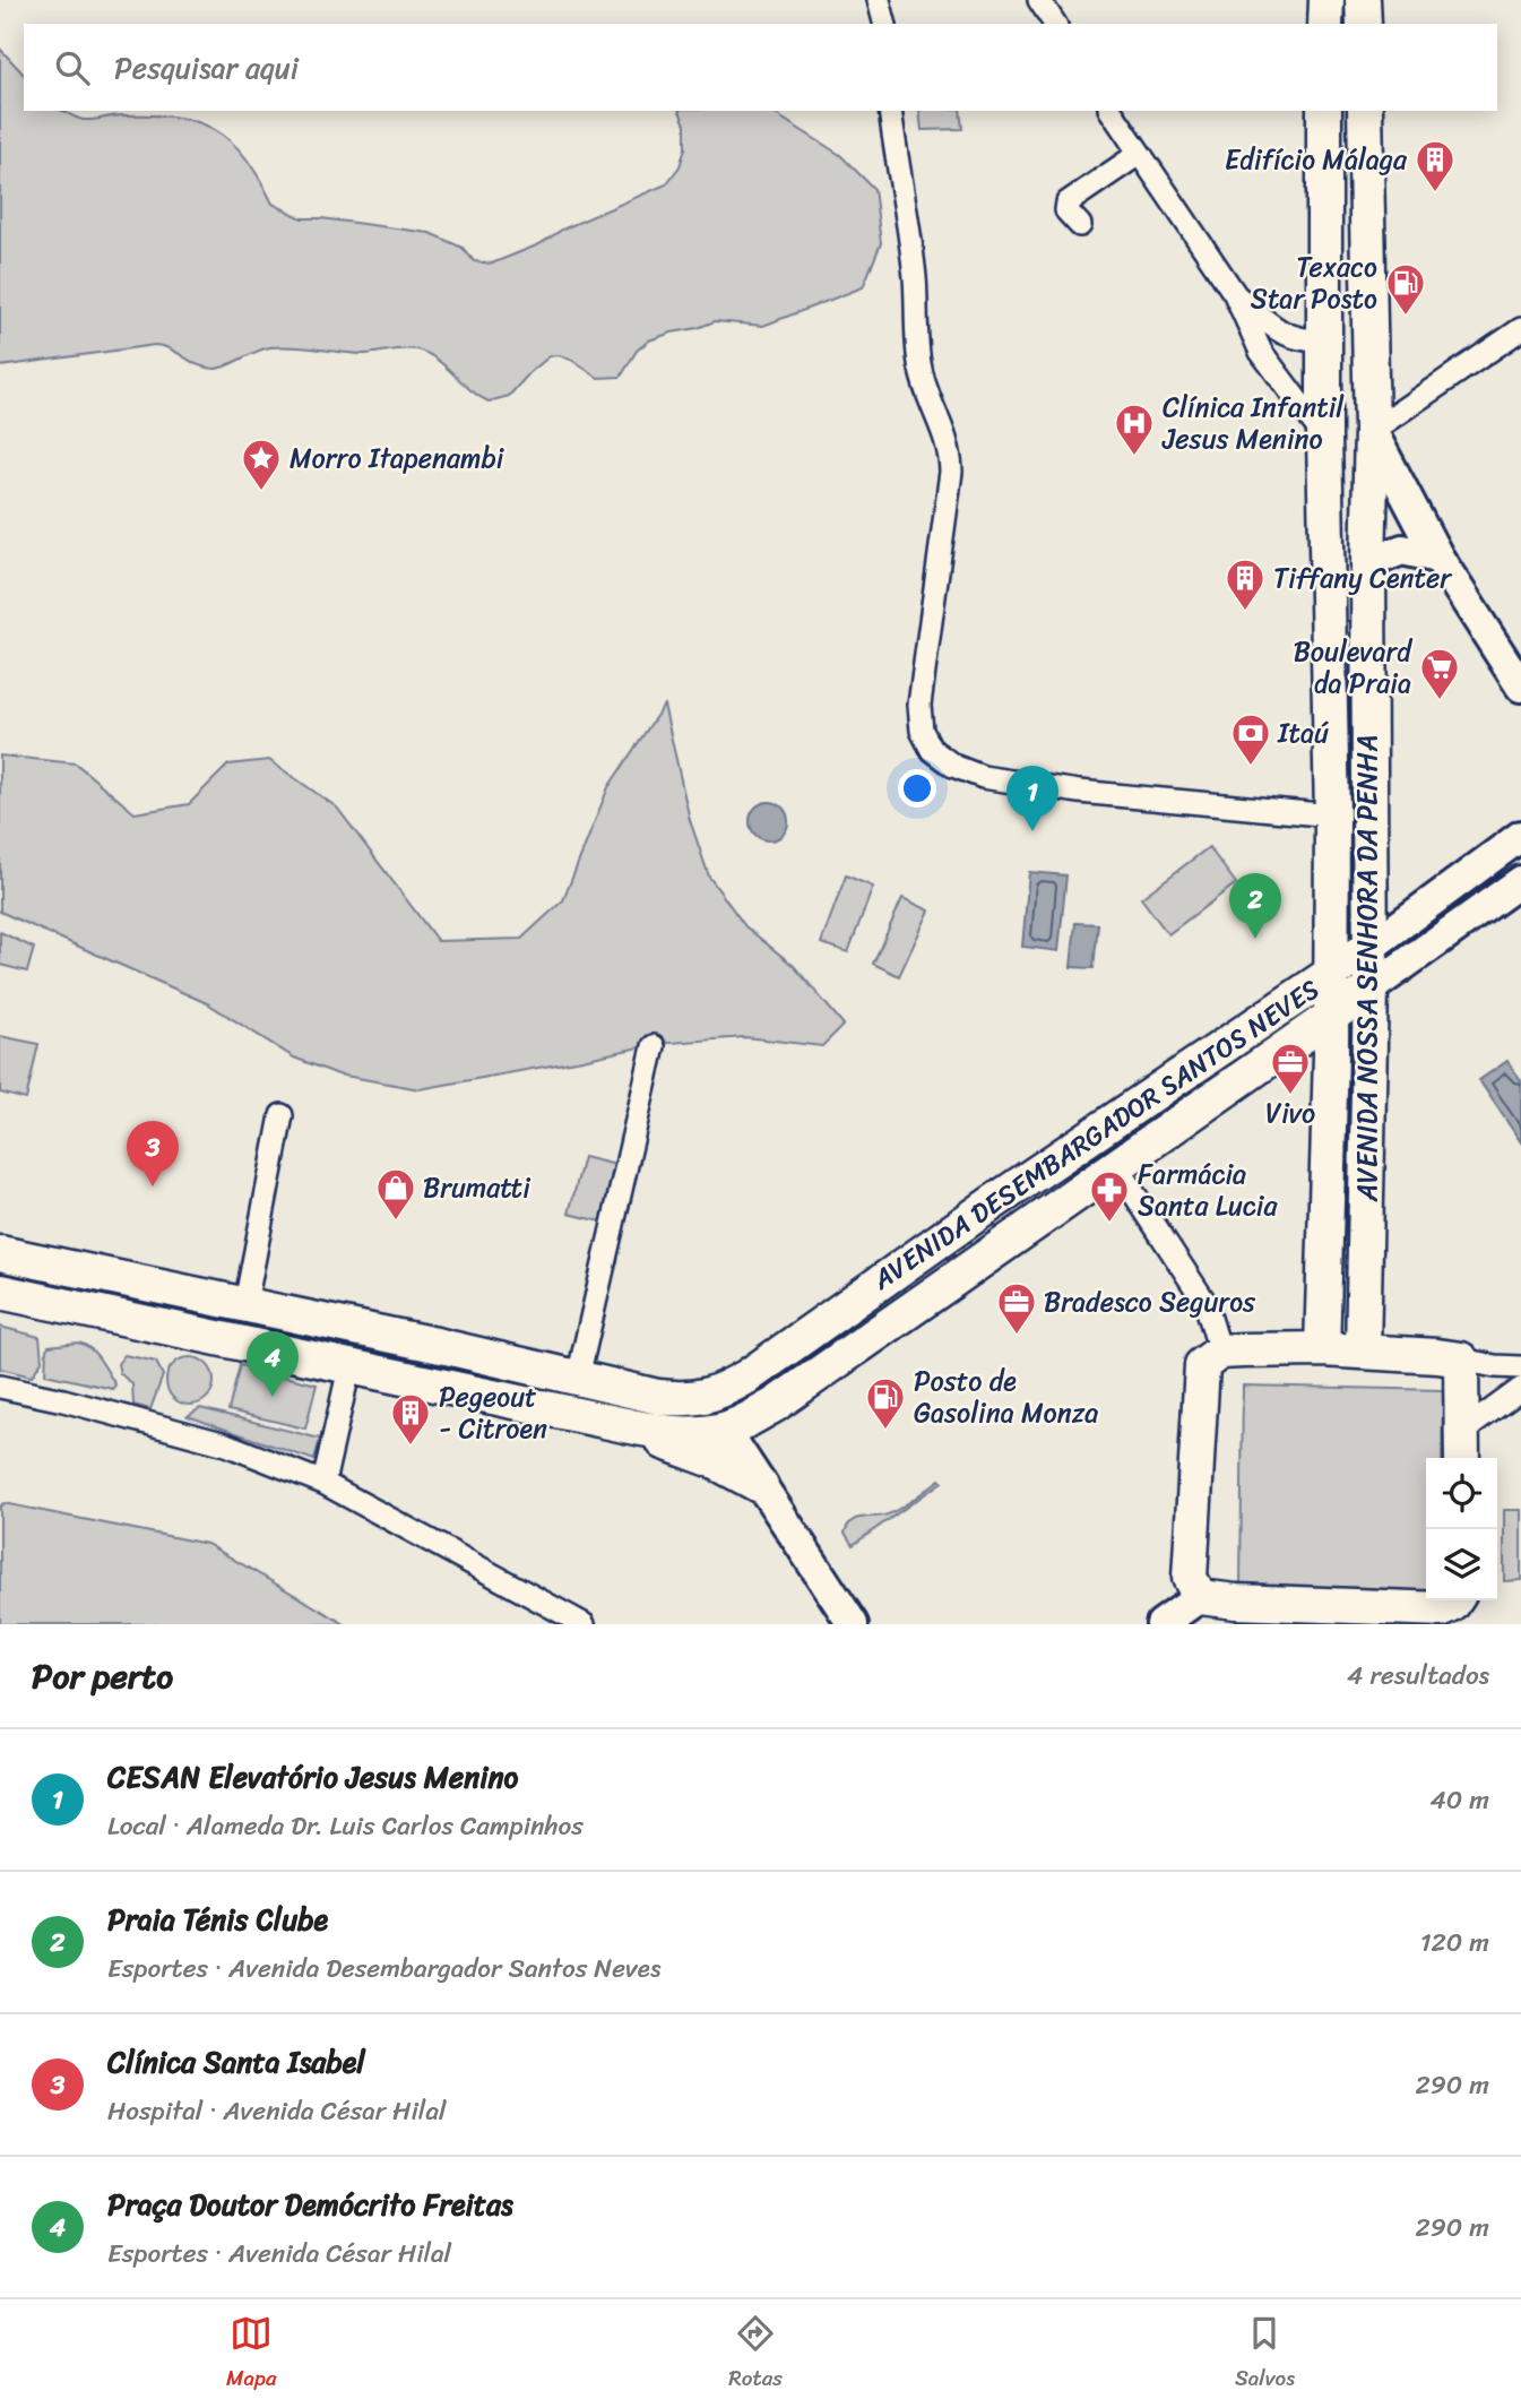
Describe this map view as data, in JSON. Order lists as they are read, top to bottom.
{
  "streets": {
    "main road": ["AVENIDA NOSSA SENHORA DA PENHA", "AVENIDA DESEMBARGADOR SANTOS NEVES"]
  },
  "crossings": [
    ["AVENIDA NOSSA SENHORA DA PENHA", "AVENIDA DESEMBARGADOR SANTOS NEVES"]
  ],
  "places": {
    "building": ["Edifício Málaga", "Tiffany Center", "Pegeout - Citroen"],
    "fuel station": ["Texaco Star Posto", "Posto de Gasolina Monza"],
    "hospital": ["Clínica Infantil Jesus Menino"],
    "place": ["Morro Itapenambi"],
    "supermarket": ["Boulevard da Praia"],
    "bank": ["Itaú"],
    "office": ["Vivo", "Bradesco Seguros"],
    "shop": ["Brumatti"],
    "pharmacy": ["Farmácia Santa Lucia"]
  },
  "page": {
    "search": "Pesquisar aqui",
    "pins": [
      "1",
      "2",
      "3",
      "4"
    ],
    "heading": ["Por perto", "4 resultados"],
    "list": [
      {
        "mark": "1",
        "name": "CESAN Elevatório Jesus Menino",
        "note": "Local · Alameda Dr. Luis Carlos Campinhos",
        "value": "40 m"
      },
      {
        "mark": "2",
        "name": "Praia Ténis Clube",
        "note": "Esportes · Avenida Desembargador Santos Neves",
        "value": "120 m"
      },
      {
        "mark": "3",
        "name": "Clínica Santa Isabel",
        "note": "Hospital · Avenida César Hilal",
        "value": "290 m"
      },
      {
        "mark": "4",
        "name": "Praça Doutor Demócrito Freitas",
        "note": "Esportes · Avenida César Hilal",
        "value": "290 m"
      }
    ],
    "nav": ["Mapa", "Rotas", "Salvos"]
  }
}
